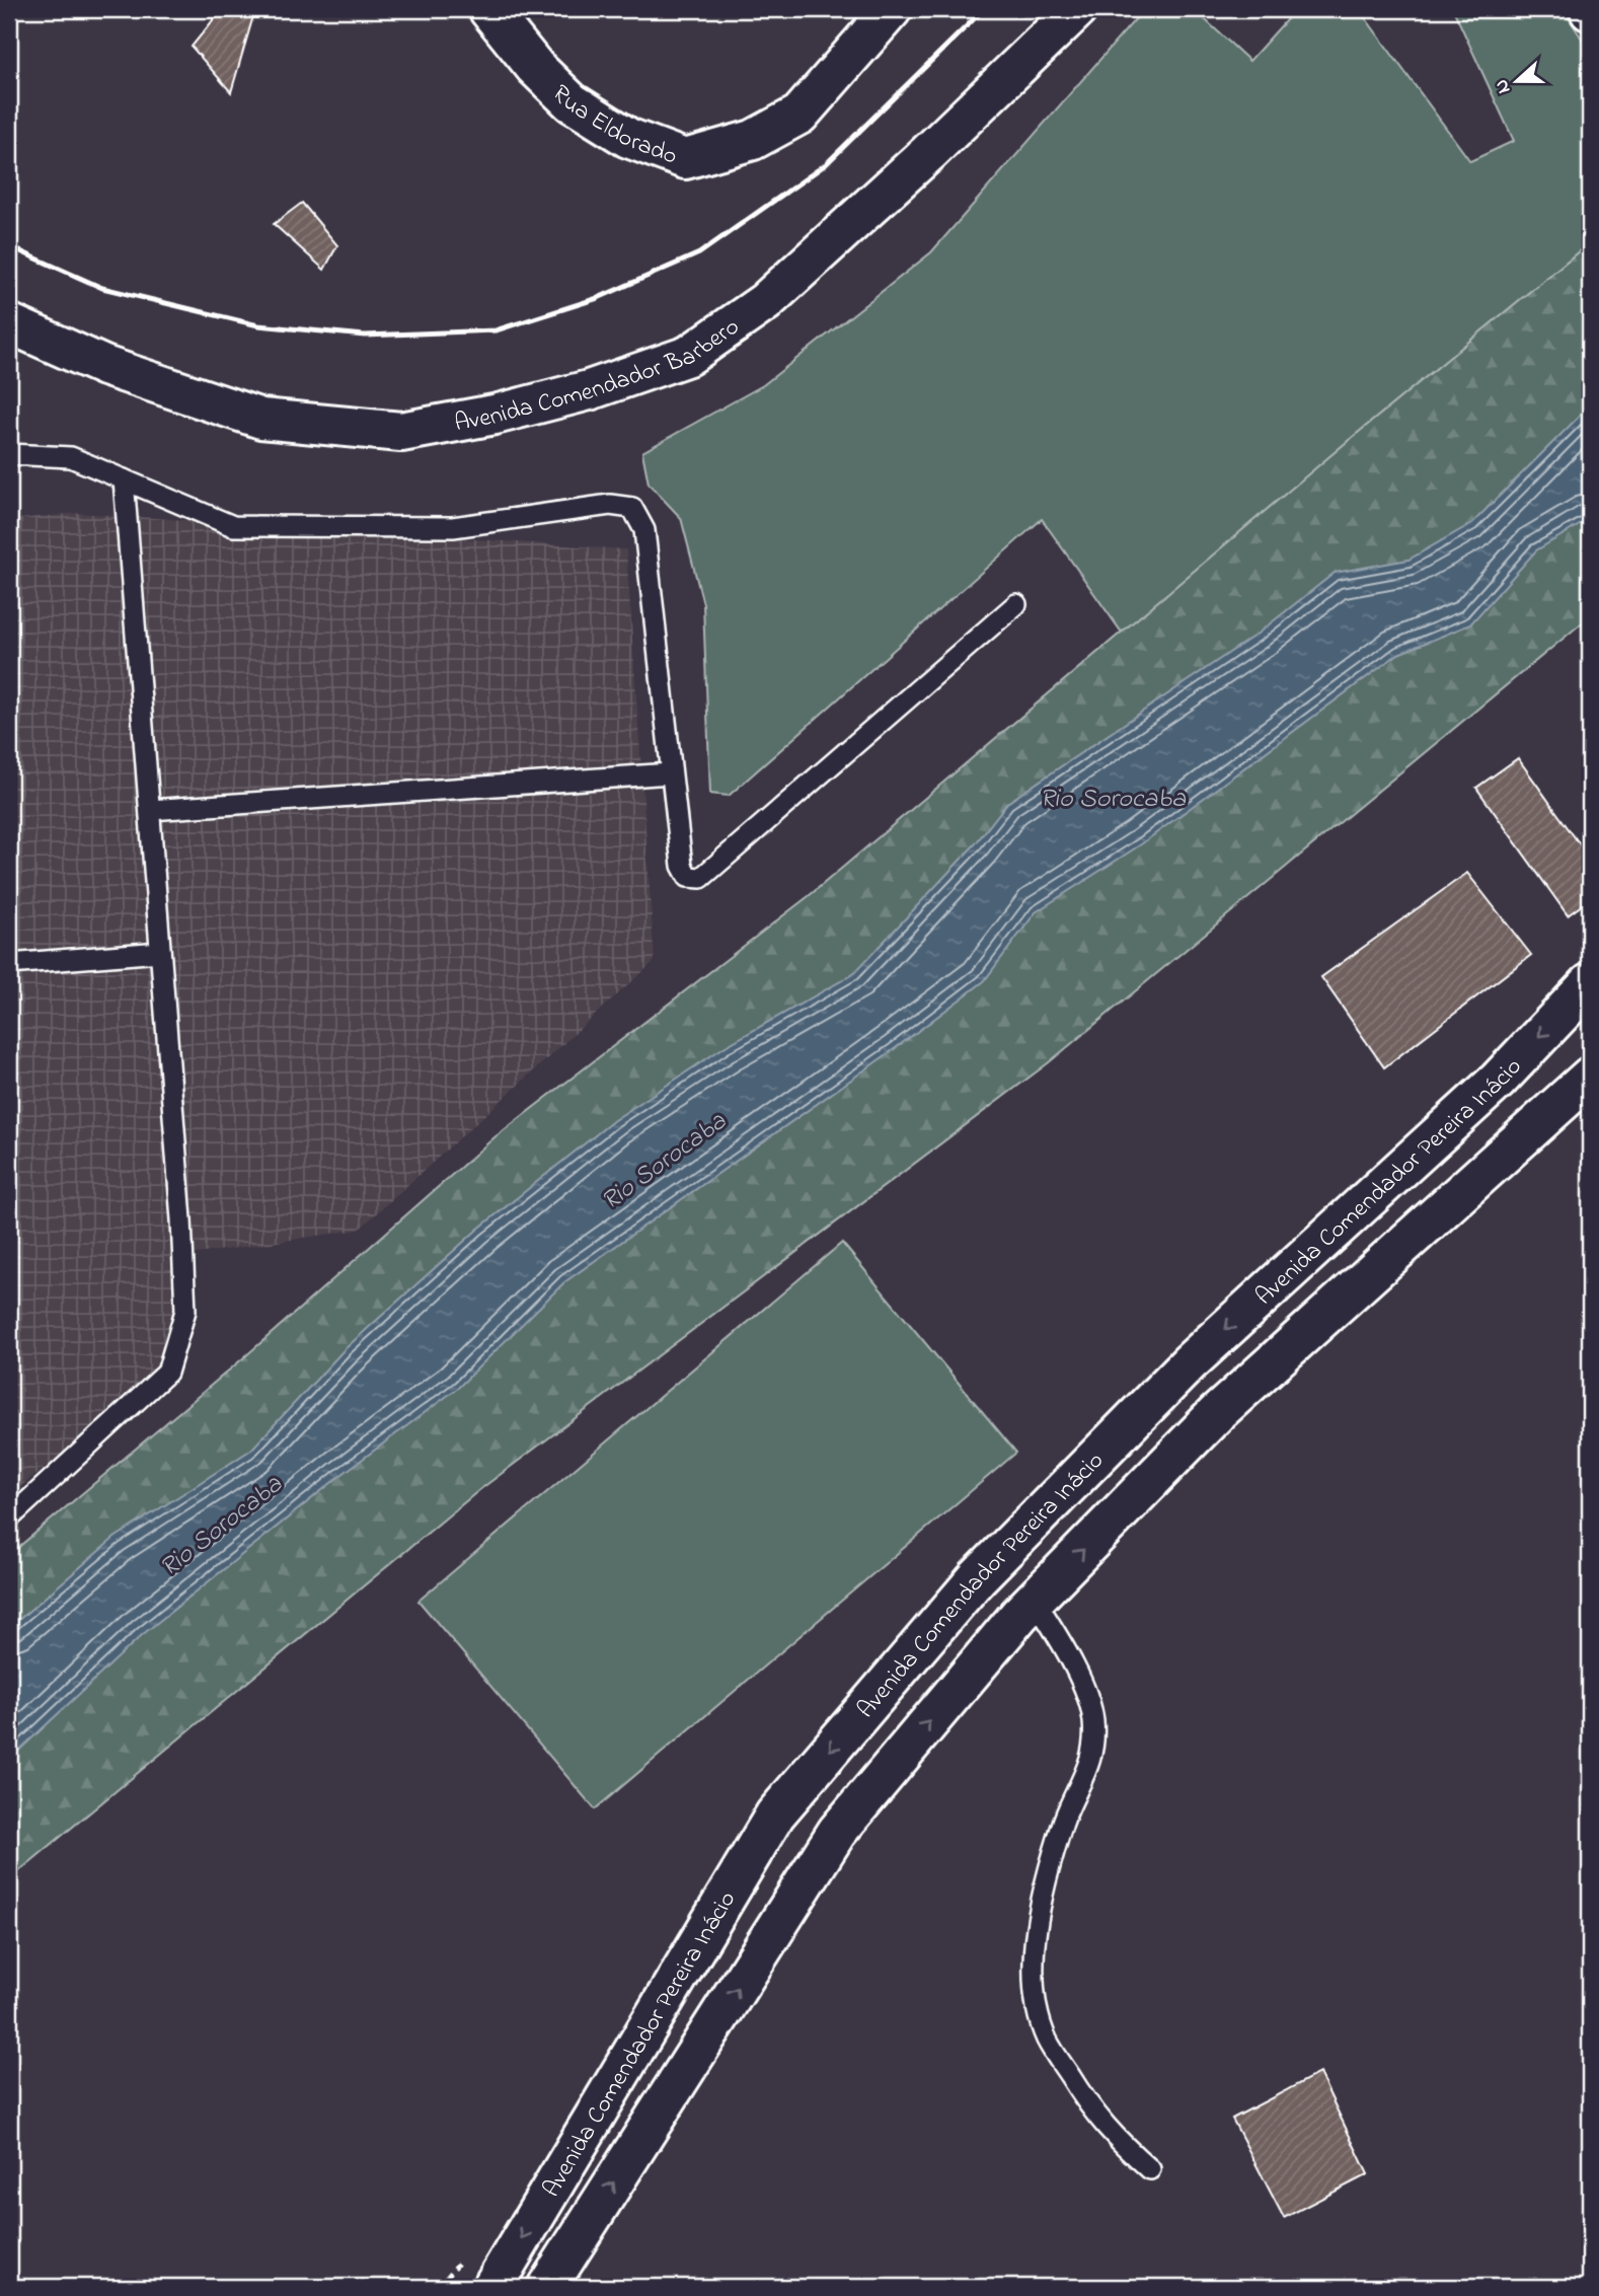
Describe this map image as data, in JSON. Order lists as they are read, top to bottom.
{
  "streets": {
    "main road": ["Rua Eldorado", "Avenida Comendador Barbero", "Avenida Comendador Pereira Inácio"]
  },
  "water": ["Rio Sorocaba"],
  "north": "left"
}
